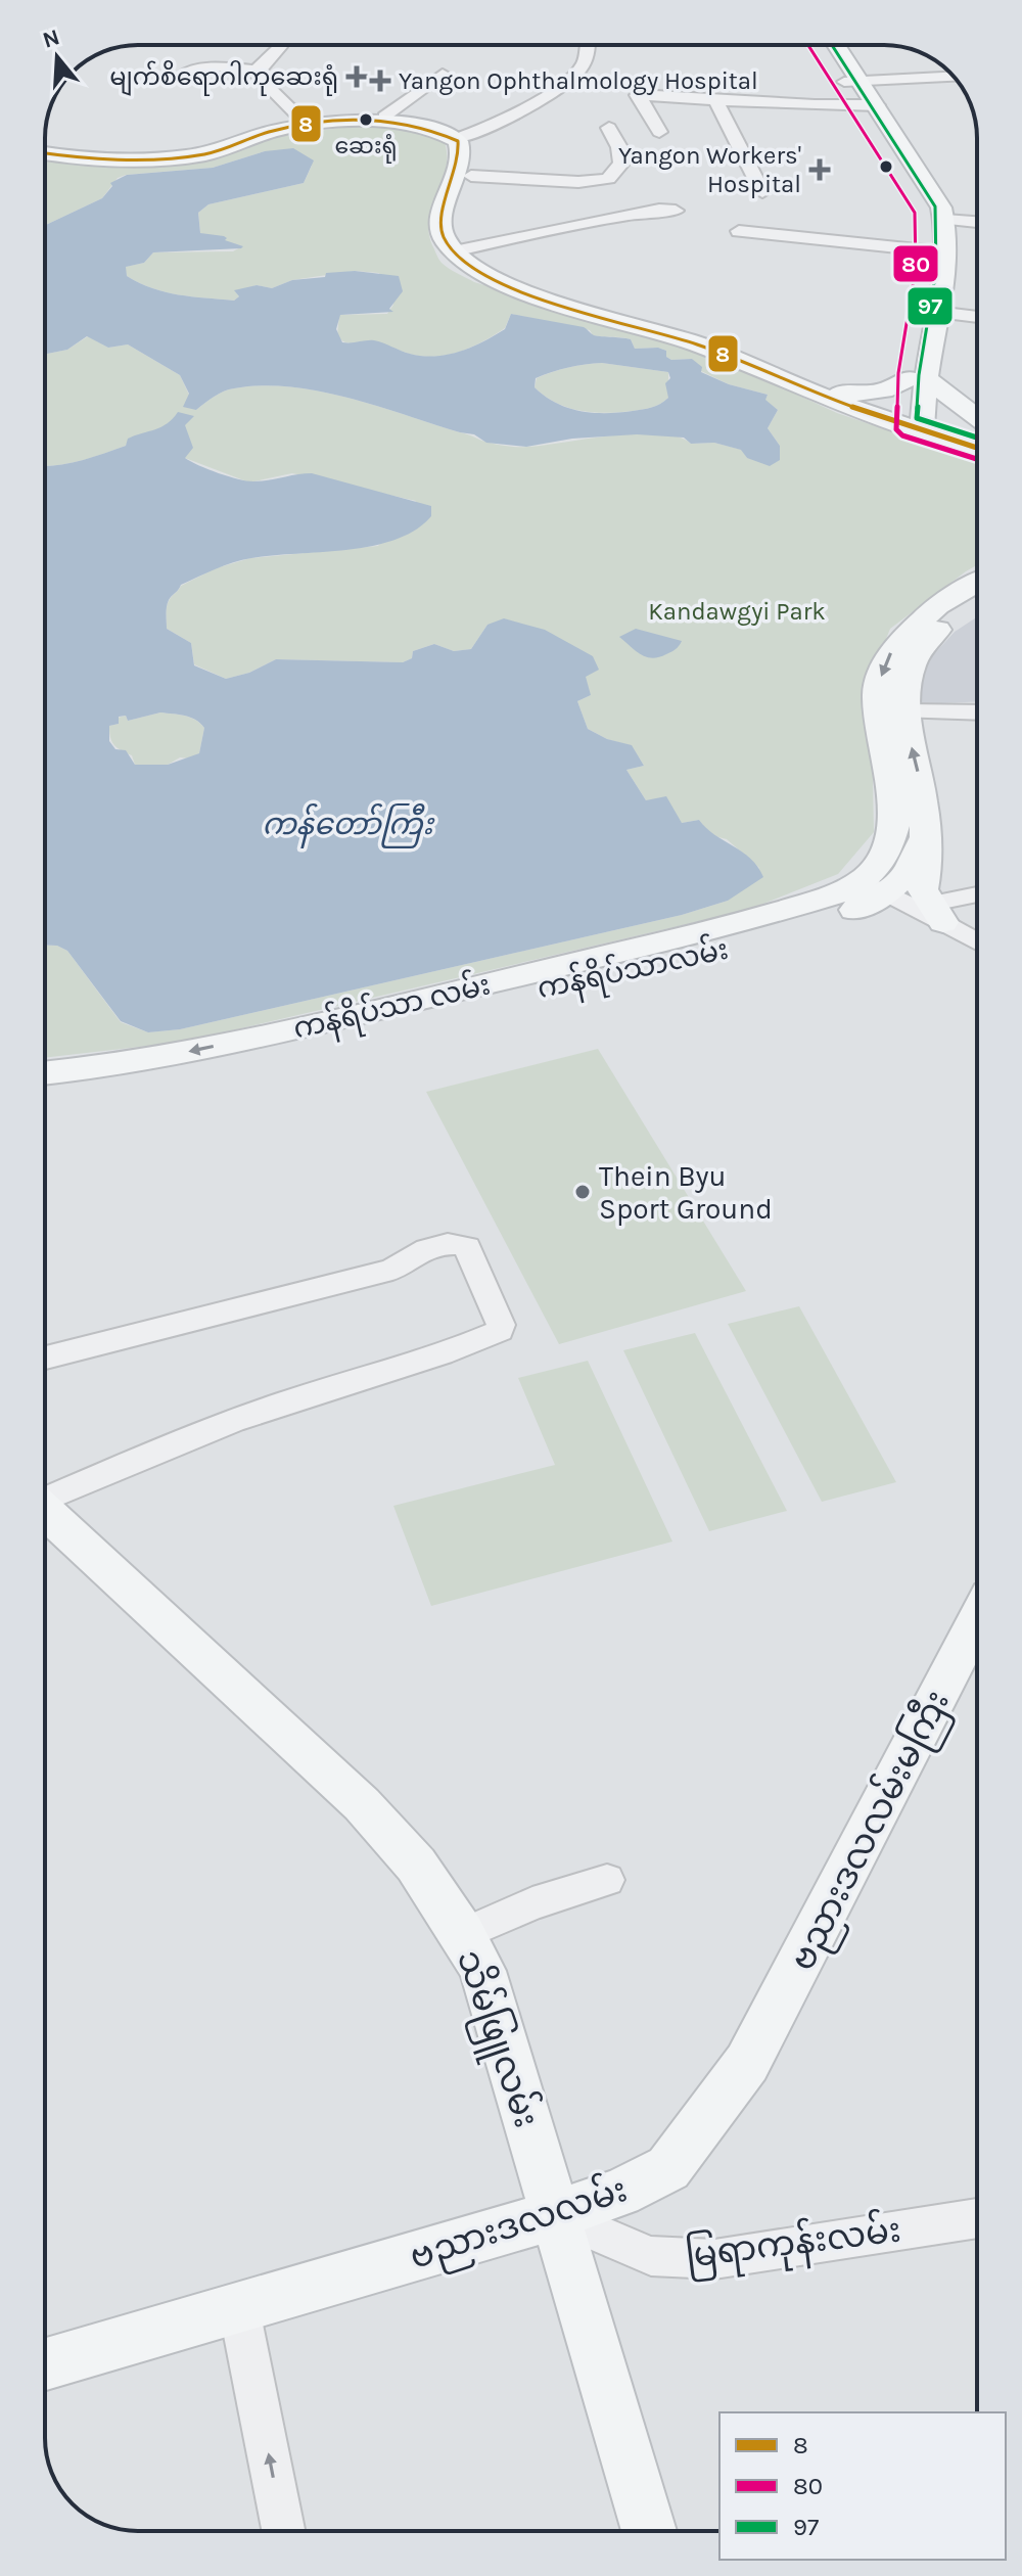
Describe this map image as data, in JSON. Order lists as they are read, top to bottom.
{
  "streets": {
    "main road": [
      "ကန်ရိပ်သာလမ်း",
      "ကန်ရိပ်သာ လမ်း",
      "ဗညားဒလလမ်းမကြီး",
      "သိမ်ဖြူလမ်း",
      "ဗညားဒလလမ်း"
    ],
    "street": ["မြရာကုန်းလမ်း"]
  },
  "crossings": [
    ["ကန်ရိပ်သာလမ်း", "ကန်ရိပ်သာ လမ်း"],
    ["ဗညားဒလလမ်းမကြီး", "ဗညားဒလလမ်း"],
    ["သိမ်ဖြူလမ်း", "ဗညားဒလလမ်း"],
    ["သိမ်ဖြူလမ်း", "မြရာကုန်းလမ်း"],
    ["ဗညားဒလလမ်း", "မြရာကုန်းလမ်း"]
  ],
  "one_way": ["ကန်ရိပ်သာ လမ်း"],
  "water": ["ကန်တော်ကြီး"],
  "parks": ["Kandawgyi Park"],
  "places": {
    "health": ["မျက်စိရောဂါကုဆေးရုံ", "Yangon Ophthalmology Hospital", "Yangon Workers' Hospital"],
    "other": ["ဆေးရုံ", "Thein Byu Sport Ground"]
  },
  "lines": ["transit line 80", "transit line 97", "transit line 8"],
  "legend": ["8", "80", "97"],
  "north": "top"
}
